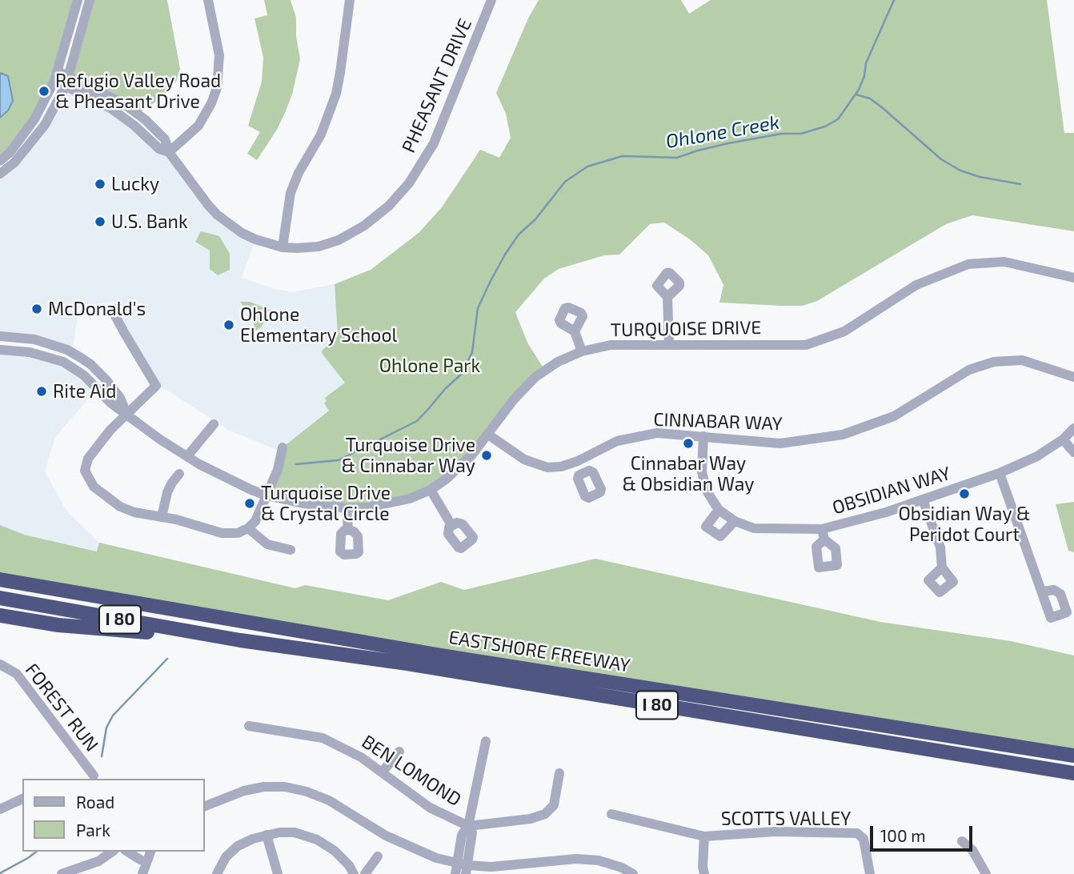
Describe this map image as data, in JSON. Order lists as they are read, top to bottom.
{
  "streets": {
    "highway": ["I 80", "EASTSHORE FREEWAY"],
    "street": [
      "PHEASANT DRIVE",
      "TURQUOISE DRIVE",
      "CINNABAR WAY",
      "OBSIDIAN WAY",
      "FOREST RUN",
      "BEN LOMOND",
      "SCOTTS VALLEY"
    ]
  },
  "crossings": [
    ["TURQUOISE DRIVE", "CINNABAR WAY"],
    ["CINNABAR WAY", "OBSIDIAN WAY"]
  ],
  "water": ["Ohlone Creek"],
  "parks": ["Ohlone Park"],
  "places": [
    "Refugio Valley Road & Pheasant Drive",
    "Lucky",
    "U.S. Bank",
    "McDonald's",
    "Ohlone Elementary School",
    "Rite Aid",
    "Cinnabar Way & Obsidian Way",
    "Turquoise Drive & Cinnabar Way",
    "Obsidian Way & Peridot Court",
    "Turquoise Drive & Crystal Circle"
  ],
  "legend": ["Road", "Park"],
  "scale_bar": "100 m"
}
